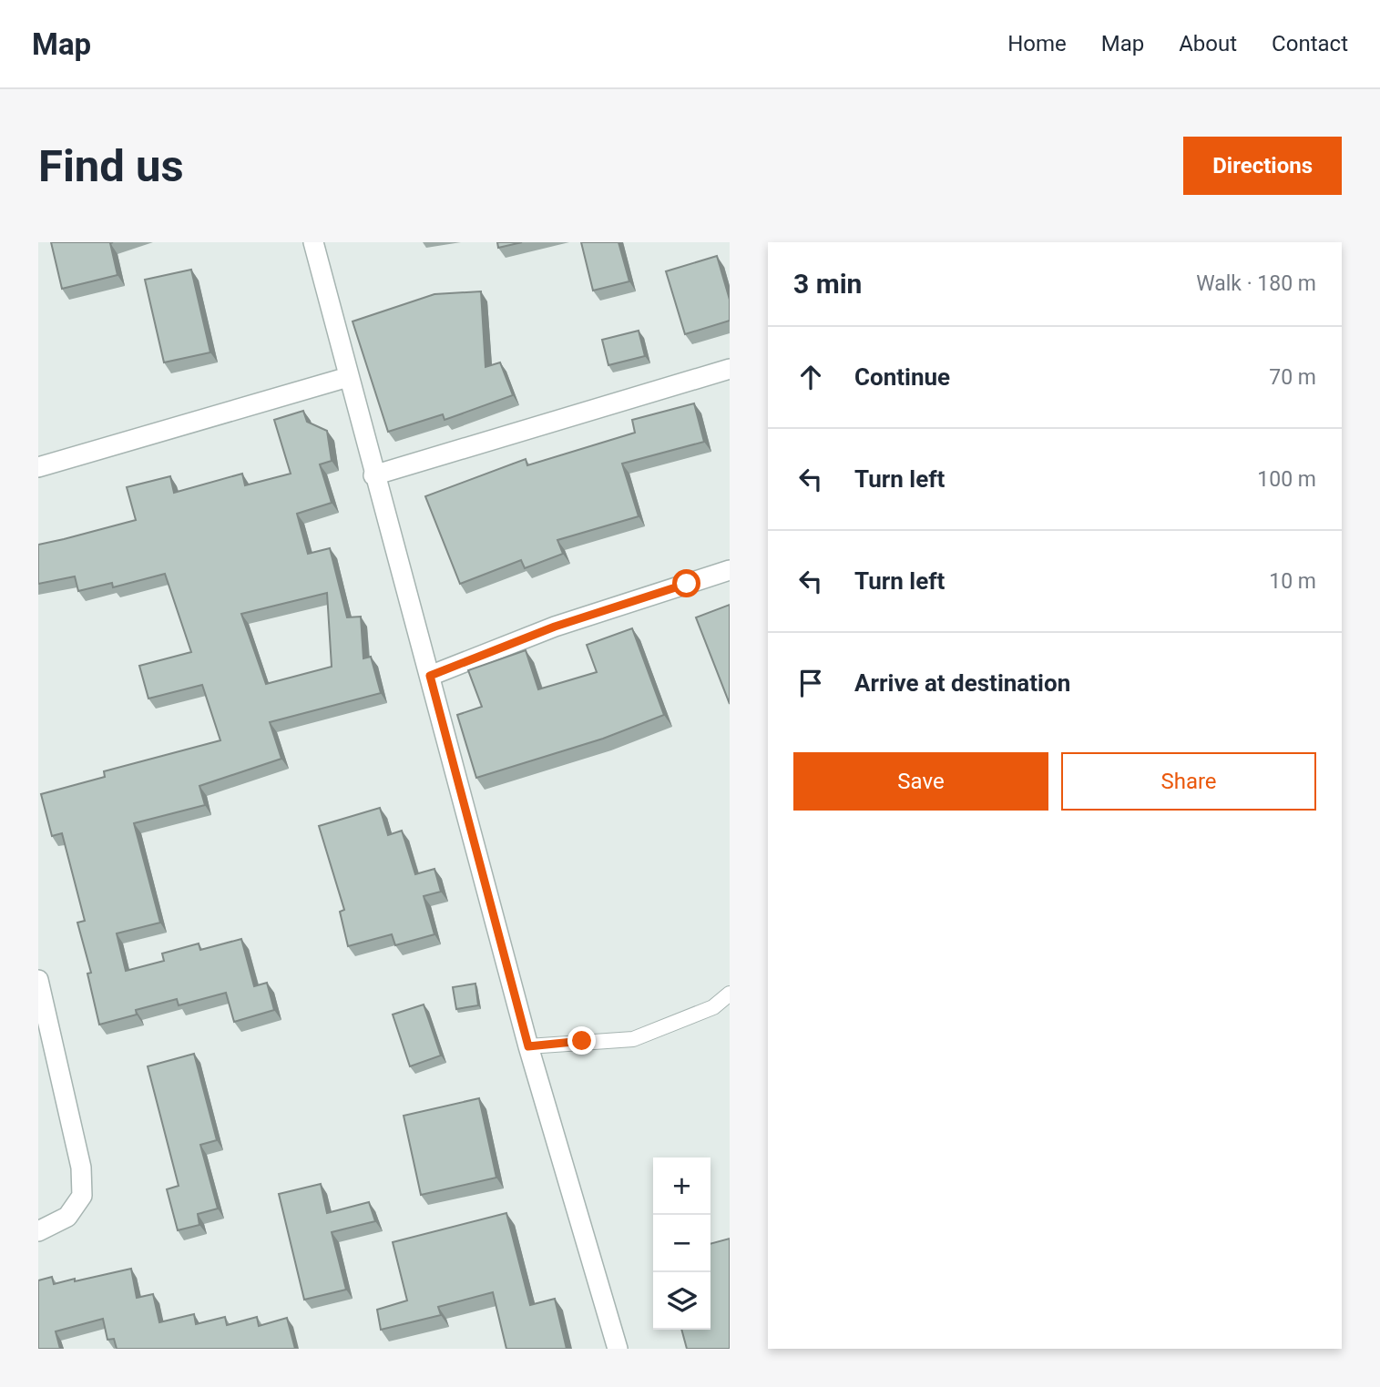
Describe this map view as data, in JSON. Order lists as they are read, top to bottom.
{
  "page": {
    "header": "Map",
    "nav": [
      "Home",
      "Map",
      "About",
      "Contact"
    ],
    "buttons": [
      "Directions",
      ["Save", "Share"]
    ],
    "title": "Find us",
    "heading": ["3 min", "Walk · 180 m"],
    "list": [
      ["Continue", "70 m"],
      ["Turn left", "100 m"],
      ["Turn left", "10 m"],
      "Arrive at destination"
    ],
    "map_buttons": ["+", "−"]
  }
}
